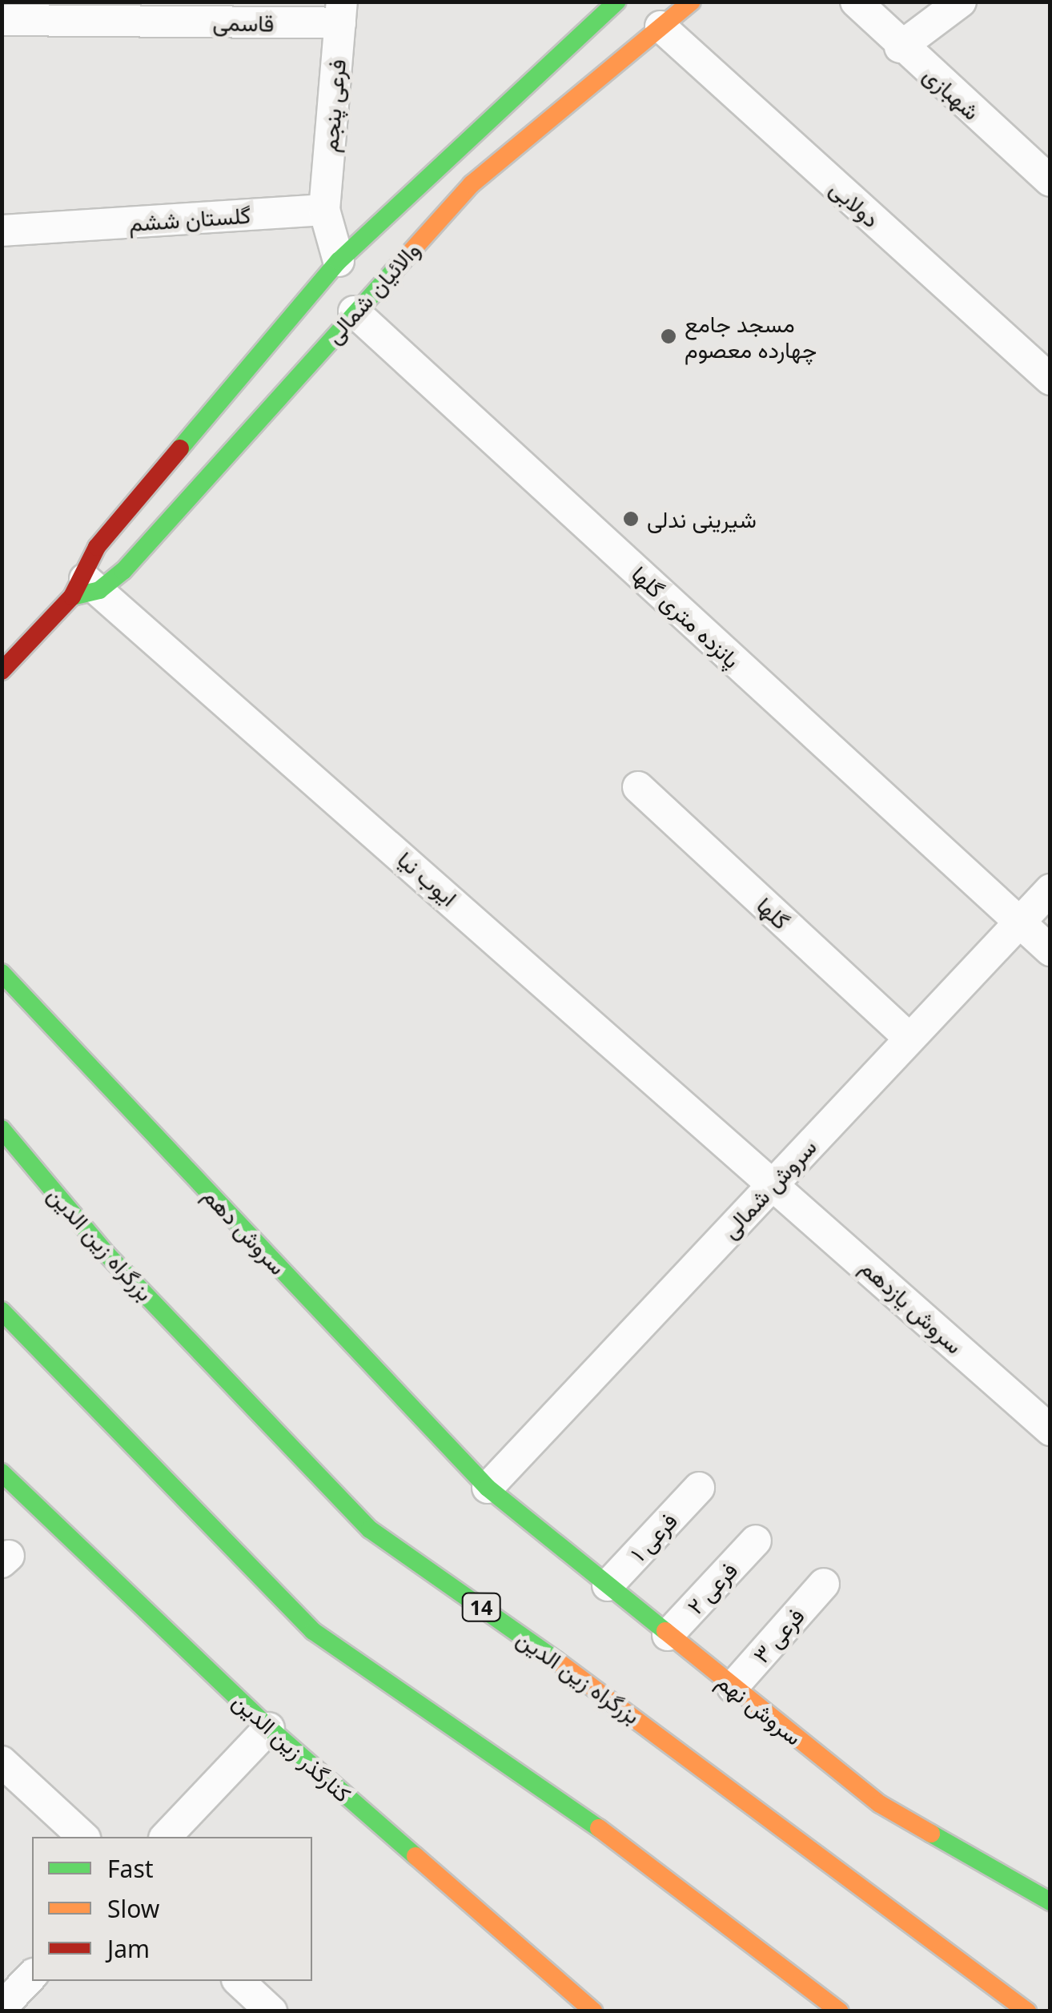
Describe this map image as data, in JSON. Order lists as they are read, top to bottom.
{
  "streets": {
    "main road": [
      "والائیان شمالی",
      "سروش دهم",
      "بزرگراه زین الدین",
      "14",
      "سروش نهم",
      "کنارگذر زین الدین"
    ],
    "street": [
      "قاسمی",
      "شهبازی",
      "فرعی پنجم",
      "دولابی",
      "گلستان ششم",
      "پانزده متری گلها",
      "ایوب نیا",
      "گلها",
      "سروش شمالی",
      "سروش یازدهم",
      "فرعی ۱",
      "فرعی ۲",
      "فرعی ۳"
    ]
  },
  "crossings": [
    ["قاسمی", "فرعی پنجم"],
    ["فرعی پنجم", "گلستان ششم"],
    ["دولابی", "والائیان شمالی"],
    ["والائیان شمالی", "پانزده متری گلها"],
    ["والائیان شمالی", "ایوب نیا"],
    ["پانزده متری گلها", "سروش شمالی"],
    ["ایوب نیا", "سروش شمالی"],
    ["ایوب نیا", "سروش یازدهم"],
    ["گلها", "سروش شمالی"],
    ["سروش شمالی", "سروش دهم"],
    ["سروش شمالی", "سروش یازدهم"],
    ["سروش شمالی", "سروش نهم"],
    ["سروش دهم", "سروش نهم"],
    ["فرعی ۱", "سروش نهم"],
    ["فرعی ۲", "سروش نهم"],
    ["فرعی ۳", "سروش نهم"]
  ],
  "places": ["مسجد جامع چهارده معصوم", "شیرینی ندلی"],
  "legend": ["Fast", "Slow", "Jam"]
}
